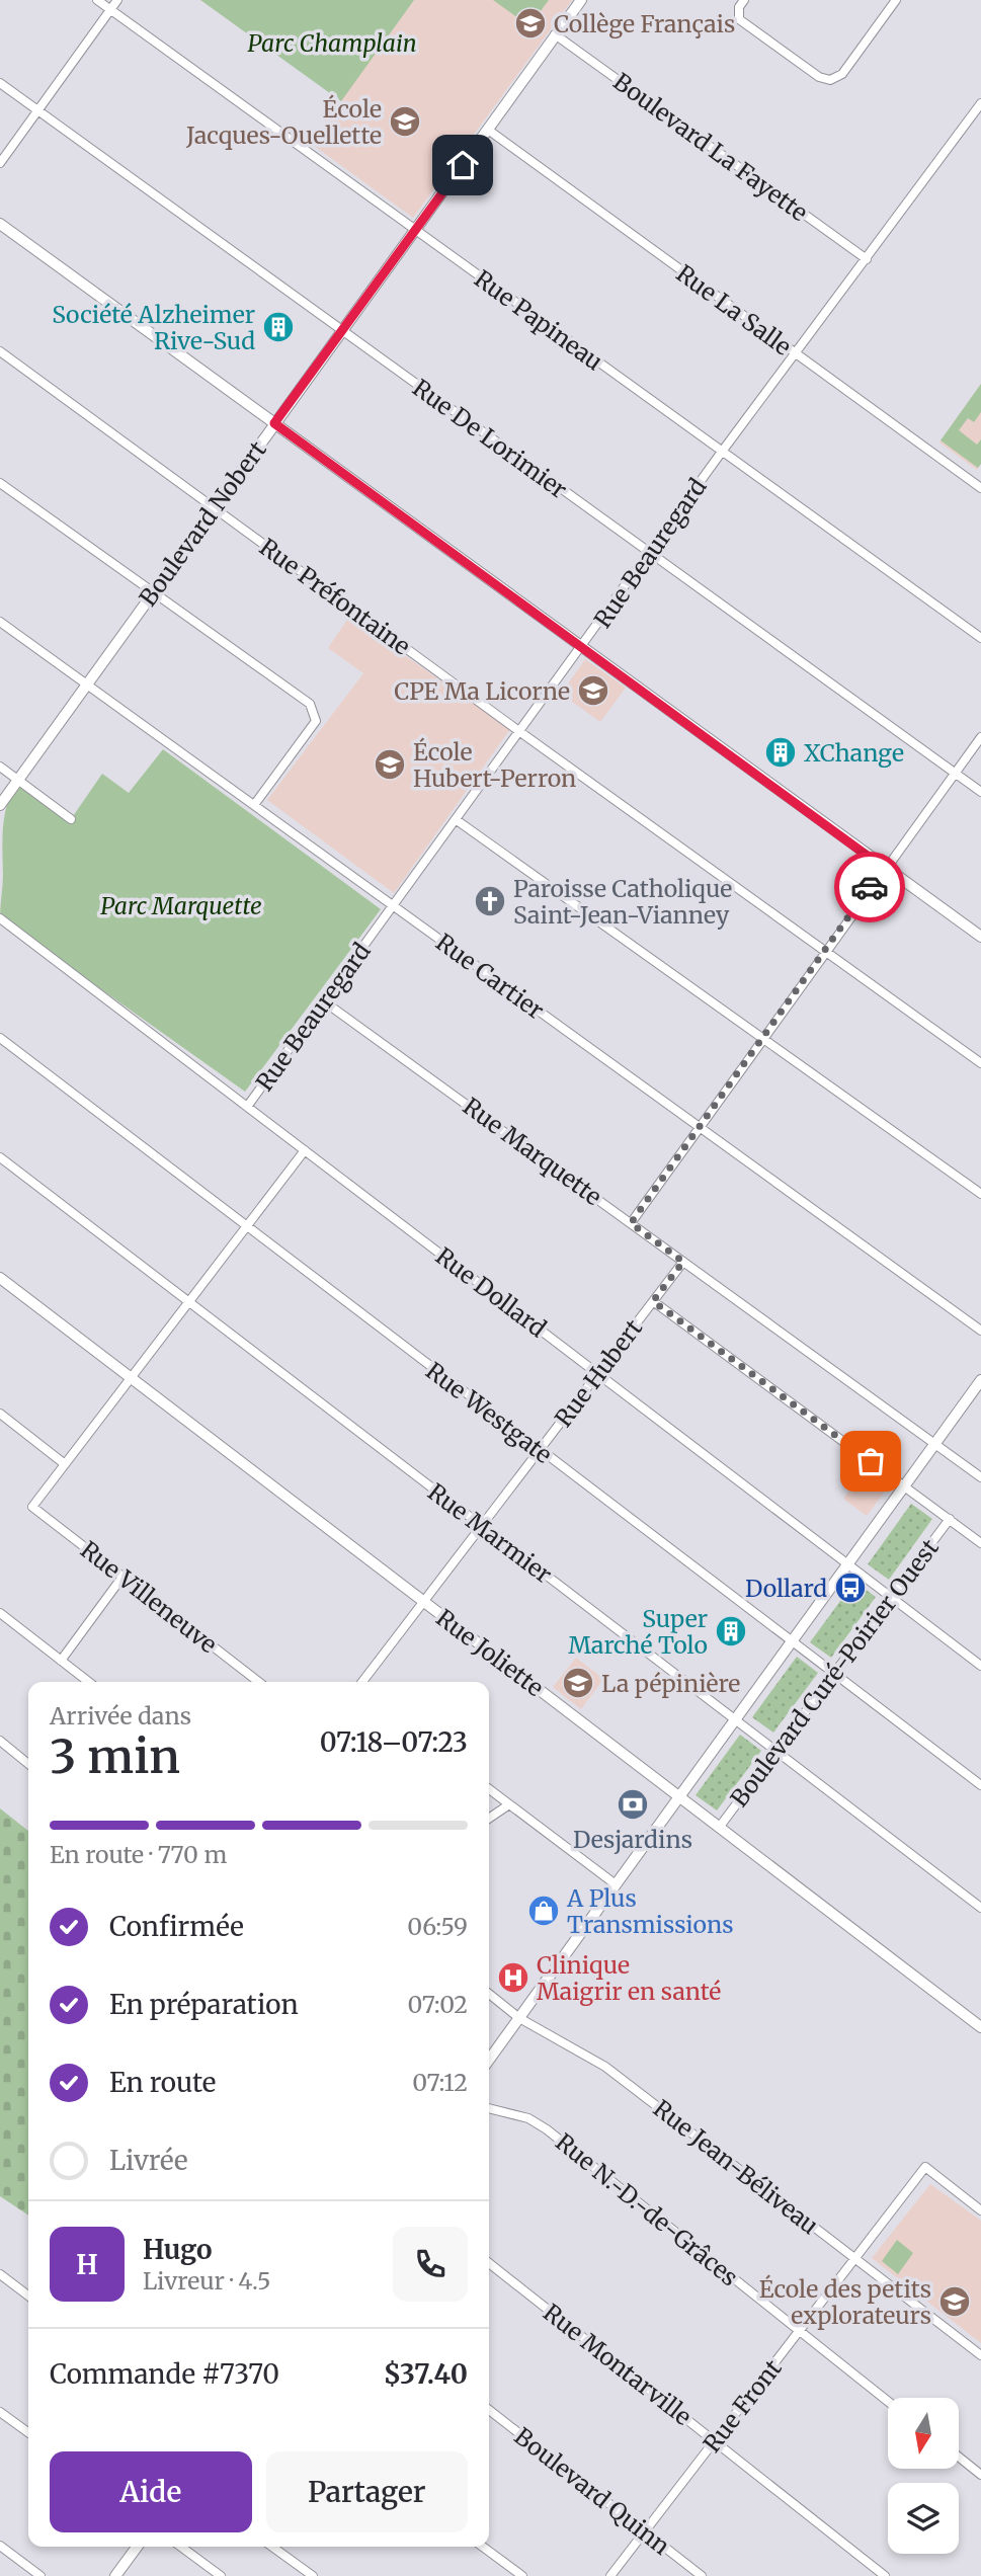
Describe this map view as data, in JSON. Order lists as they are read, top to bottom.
{
  "streets": {
    "street": [
      "Boulevard La Fayette",
      "Rue La Salle",
      "Rue Papineau",
      "Rue De Lorimier",
      "Boulevard Nobert",
      "Rue Beauregard",
      "Rue Préfontaine",
      "Rue Cartier",
      "Rue Marquette",
      "Rue Dollard",
      "Rue Hubert",
      "Rue Westgate",
      "Rue Marmier",
      "Rue Villeneuve",
      "Rue Joliette",
      "Boulevard Curé-Poirier Ouest",
      "Rue Jean-Béliveau",
      "Rue N.-D.-de-Grâces",
      "Rue Montarville",
      "Rue Front",
      "Boulevard Quinn"
    ]
  },
  "crossings": [
    ["Boulevard La Fayette", "Boulevard Nobert"],
    ["Boulevard La Fayette", "Rue Beauregard"],
    ["Rue La Salle", "Boulevard Nobert"],
    ["Rue La Salle", "Rue Beauregard"],
    ["Rue Papineau", "Boulevard Nobert"],
    ["Rue Papineau", "Rue Beauregard"],
    ["Rue De Lorimier", "Boulevard Nobert"],
    ["Rue De Lorimier", "Rue Beauregard"],
    ["Boulevard Nobert", "Rue Préfontaine"],
    ["Boulevard Nobert", "Rue Cartier"],
    ["Rue Beauregard", "Rue Préfontaine"],
    ["Rue Beauregard", "Rue Cartier"],
    ["Rue Beauregard", "Rue Marquette"],
    ["Rue Beauregard", "Rue Dollard"],
    ["Rue Marquette", "Rue Hubert"],
    ["Rue Dollard", "Rue Hubert"],
    ["Rue Dollard", "Boulevard Curé-Poirier Ouest"],
    ["Rue Hubert", "Rue Westgate"],
    ["Rue Hubert", "Rue Marmier"],
    ["Rue Hubert", "Rue Joliette"],
    ["Rue Westgate", "Boulevard Curé-Poirier Ouest"],
    ["Rue Marmier", "Boulevard Curé-Poirier Ouest"],
    ["Rue Joliette", "Boulevard Curé-Poirier Ouest"],
    ["Rue Jean-Béliveau", "Rue Front"],
    ["Rue N.-D.-de-Grâces", "Rue Front"],
    ["Rue Montarville", "Rue Front"],
    ["Rue Front", "Boulevard Quinn"]
  ],
  "parks": ["Parc Champlain", "Parc Marquette"],
  "places": {
    "school or university": [
      "Collège Français",
      "École Jacques-Ouellette",
      "CPE Ma Licorne",
      "École Hubert-Perron",
      "La pépinière",
      "École des petits explorateurs"
    ],
    "building": ["Société Alzheimer Rive-Sud", "XChange", "Super Marché Tolo"],
    "church": ["Paroisse Catholique Saint-Jean-Vianney"],
    "bus stop": ["Dollard"],
    "bank": ["Desjardins"],
    "shop": ["A Plus Transmissions"],
    "hospital": ["Clinique Maigrir en santé"]
  },
  "north": "bottom",
  "page": {
    "heading": ["3 min", "Arrivée dans", "07:18–07:23"],
    "panel": [
      "Hugo",
      "Livreur · 4.5",
      "Commande #7370",
      "$37.40"
    ],
    "bar": "En route · 770 m",
    "list": [
      ["Confirmée", "06:59"],
      ["En préparation", "07:02"],
      ["En route", "07:12"],
      "Livrée"
    ],
    "round": "H",
    "buttons": ["Aide", "Partager"]
  }
}
